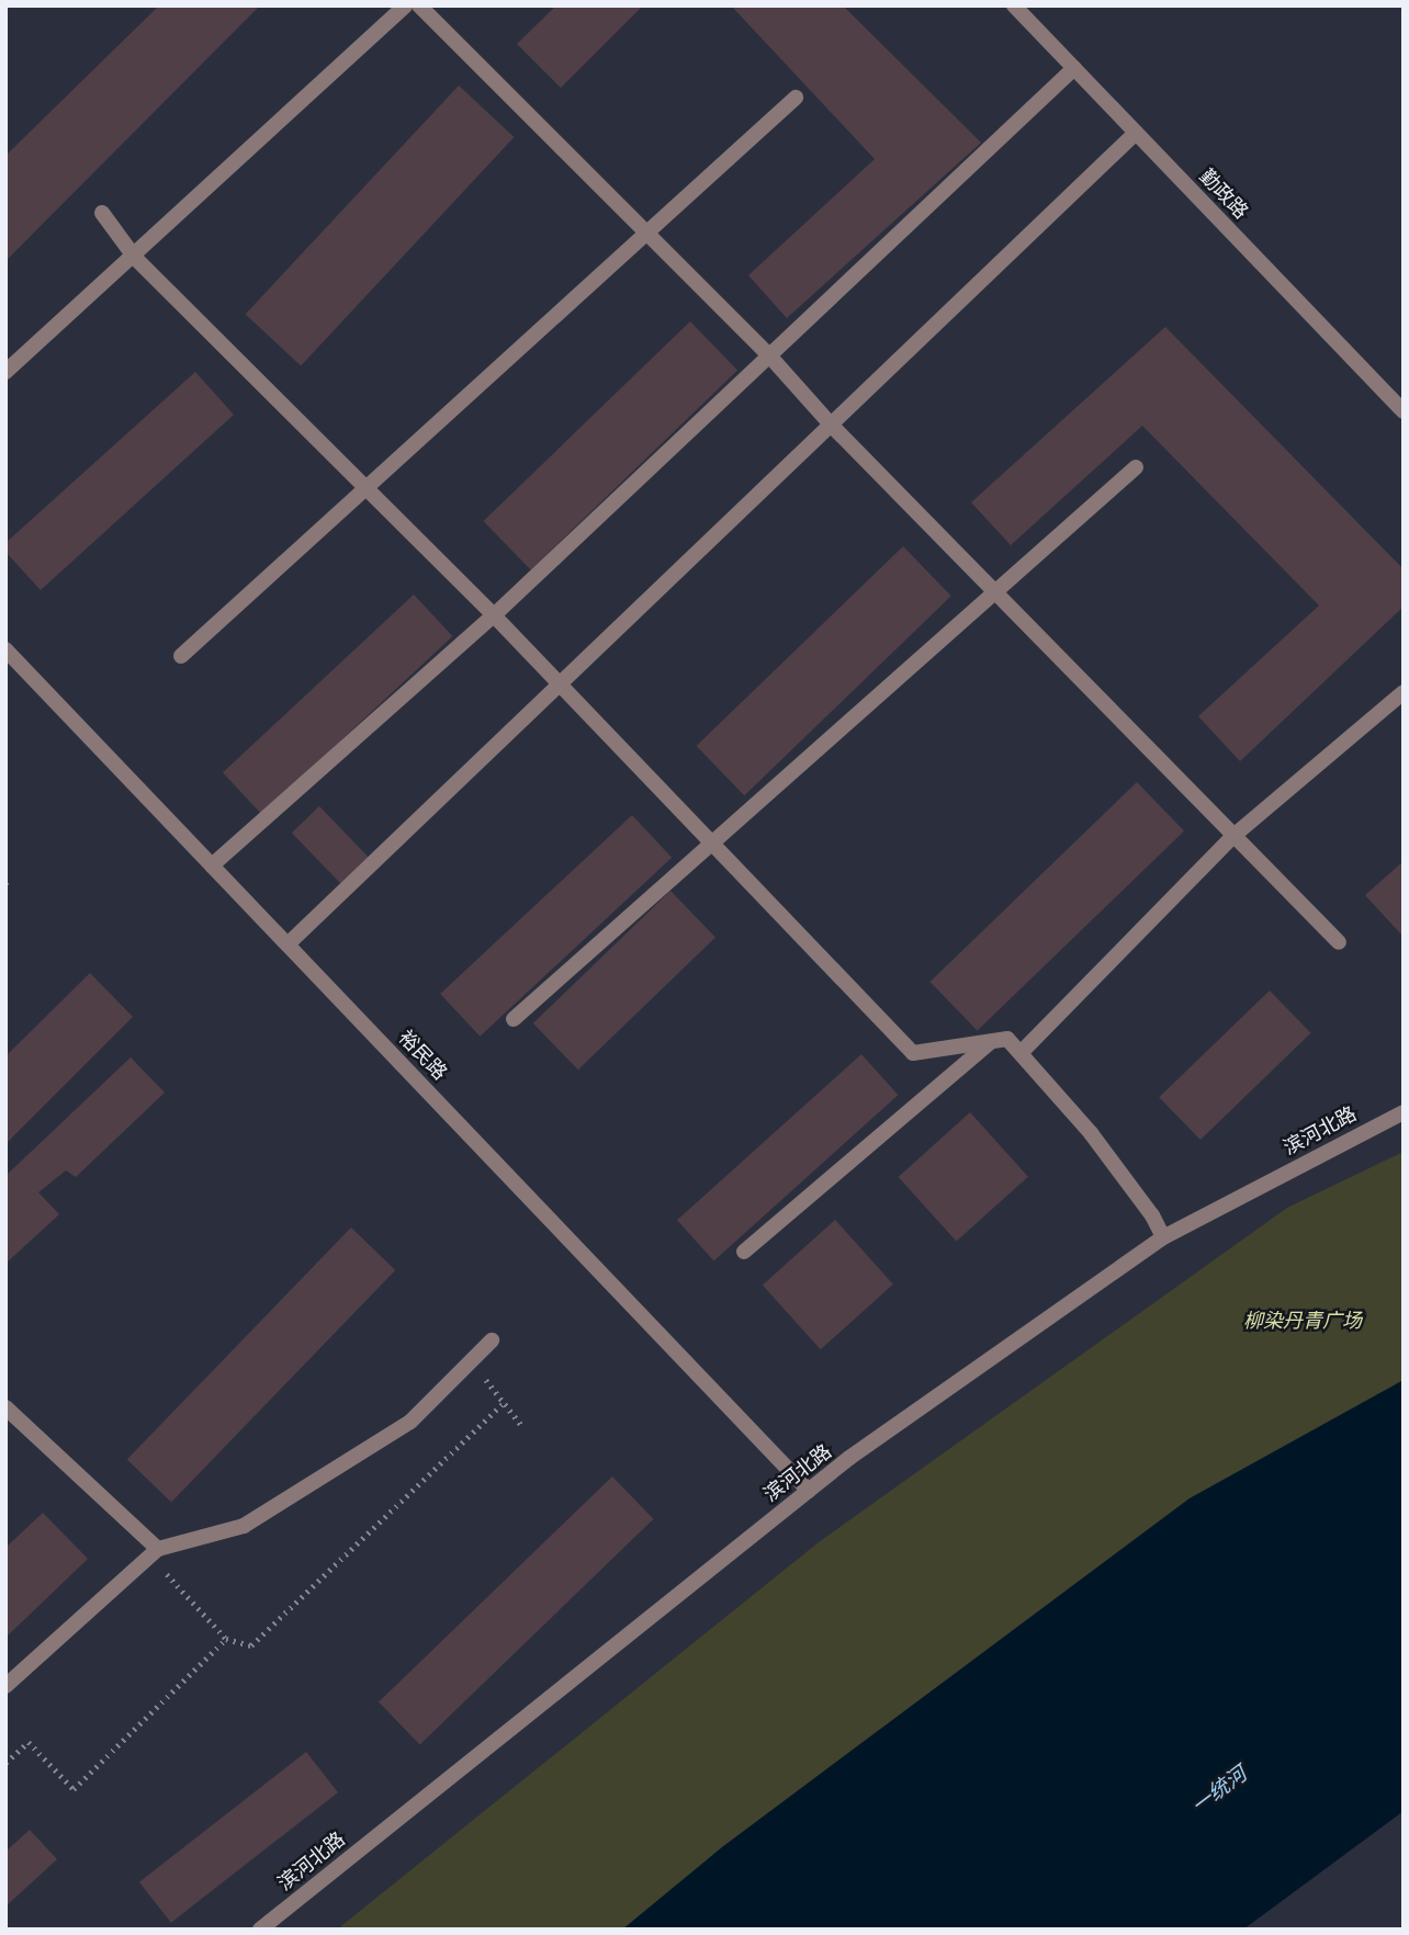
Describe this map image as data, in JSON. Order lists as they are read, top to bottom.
{
  "streets": {
    "street": ["勤政路", "裕民路", "滨河北路"]
  },
  "crossings": [
    ["裕民路", "滨河北路"]
  ],
  "water": ["一统河"],
  "parks": ["柳染丹青广场"]
}
